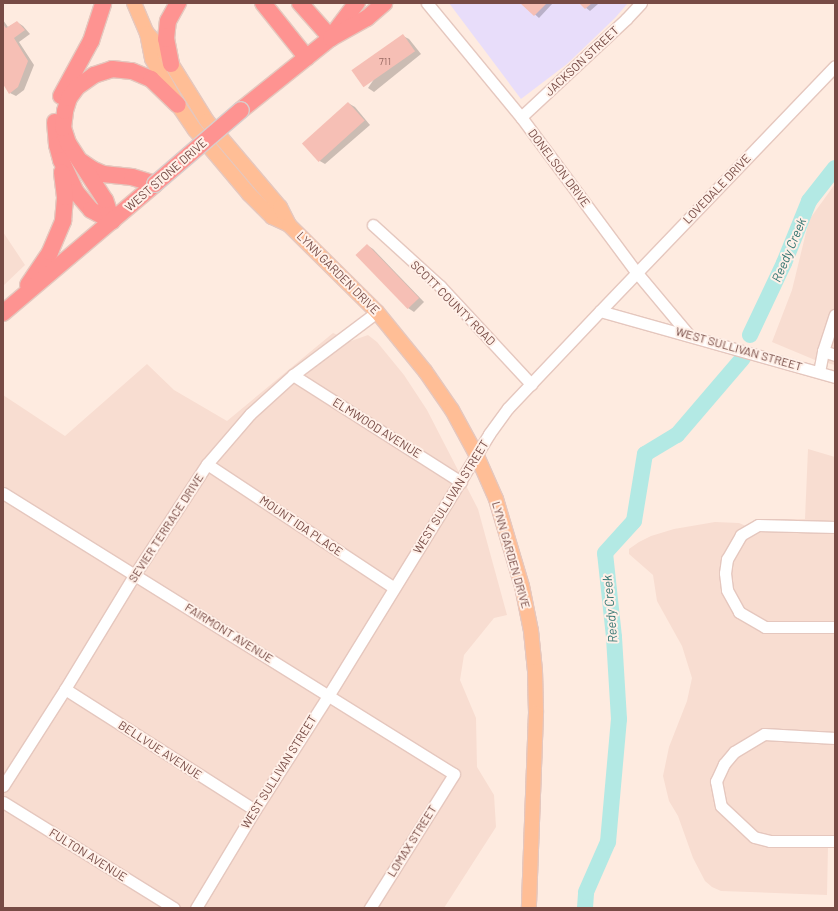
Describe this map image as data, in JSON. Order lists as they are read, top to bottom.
{
  "streets": {
    "highway": ["WEST STONE DRIVE"],
    "main road": ["LYNN GARDEN DRIVE"],
    "street": [
      "JACKSON STREET",
      "DONELSON DRIVE",
      "LOVEDALE DRIVE",
      "SCOTT COUNTY ROAD",
      "WEST SULLIVAN STREET",
      "ELMWOOD AVENUE",
      "MOUNT IDA PLACE",
      "SEVIER TERRACE DRIVE",
      "FAIRMONT AVENUE",
      "BELLVUE AVENUE",
      "LOMAX STREET",
      "FULTON AVENUE"
    ]
  },
  "crossings": [
    ["JACKSON STREET", "DONELSON DRIVE"],
    ["DONELSON DRIVE", "LOVEDALE DRIVE"],
    ["DONELSON DRIVE", "WEST SULLIVAN STREET"],
    ["LOVEDALE DRIVE", "WEST SULLIVAN STREET"],
    ["LYNN GARDEN DRIVE", "WEST SULLIVAN STREET"],
    ["LYNN GARDEN DRIVE", "SEVIER TERRACE DRIVE"],
    ["SCOTT COUNTY ROAD", "WEST SULLIVAN STREET"],
    ["WEST SULLIVAN STREET", "ELMWOOD AVENUE"],
    ["WEST SULLIVAN STREET", "MOUNT IDA PLACE"],
    ["WEST SULLIVAN STREET", "FAIRMONT AVENUE"],
    ["WEST SULLIVAN STREET", "BELLVUE AVENUE"],
    ["ELMWOOD AVENUE", "SEVIER TERRACE DRIVE"],
    ["MOUNT IDA PLACE", "SEVIER TERRACE DRIVE"],
    ["SEVIER TERRACE DRIVE", "FAIRMONT AVENUE"],
    ["SEVIER TERRACE DRIVE", "BELLVUE AVENUE"],
    ["FAIRMONT AVENUE", "LOMAX STREET"]
  ],
  "water": ["Reedy Creek"],
  "house_numbers": ["711"]
}
